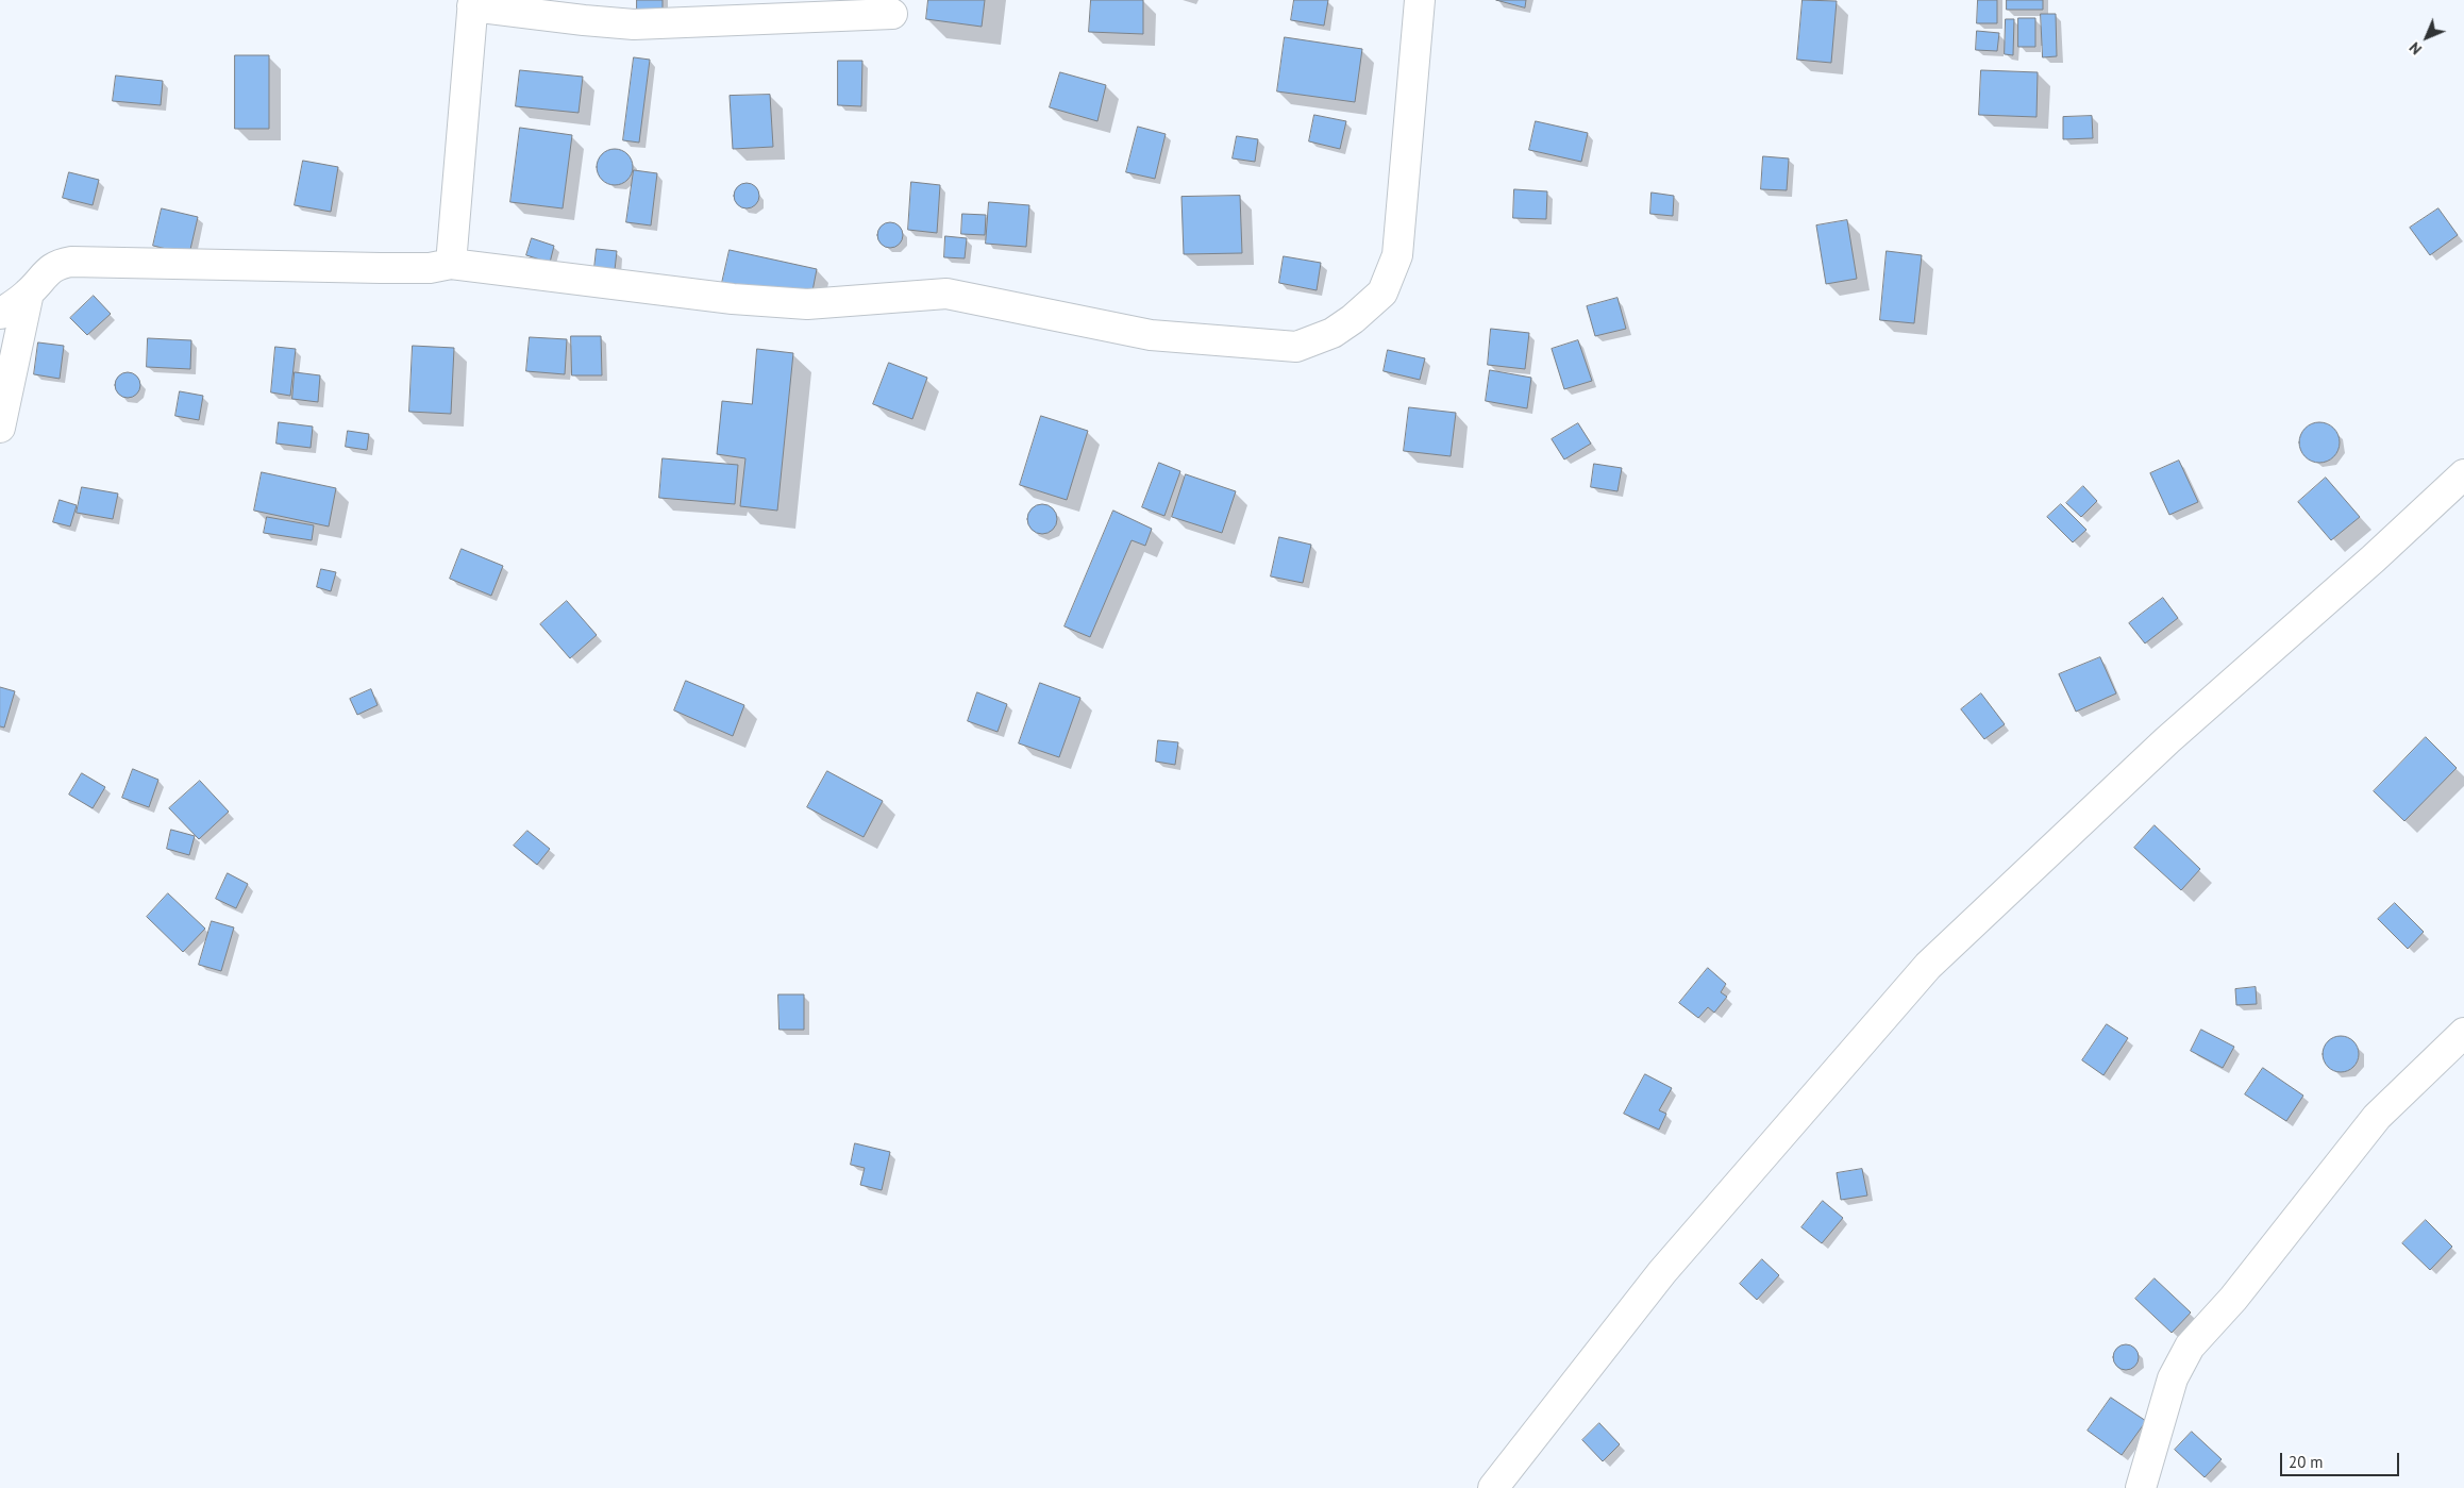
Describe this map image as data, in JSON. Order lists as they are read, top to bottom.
{
  "scale_bar": "20 m",
  "north": "bottom left"
}
